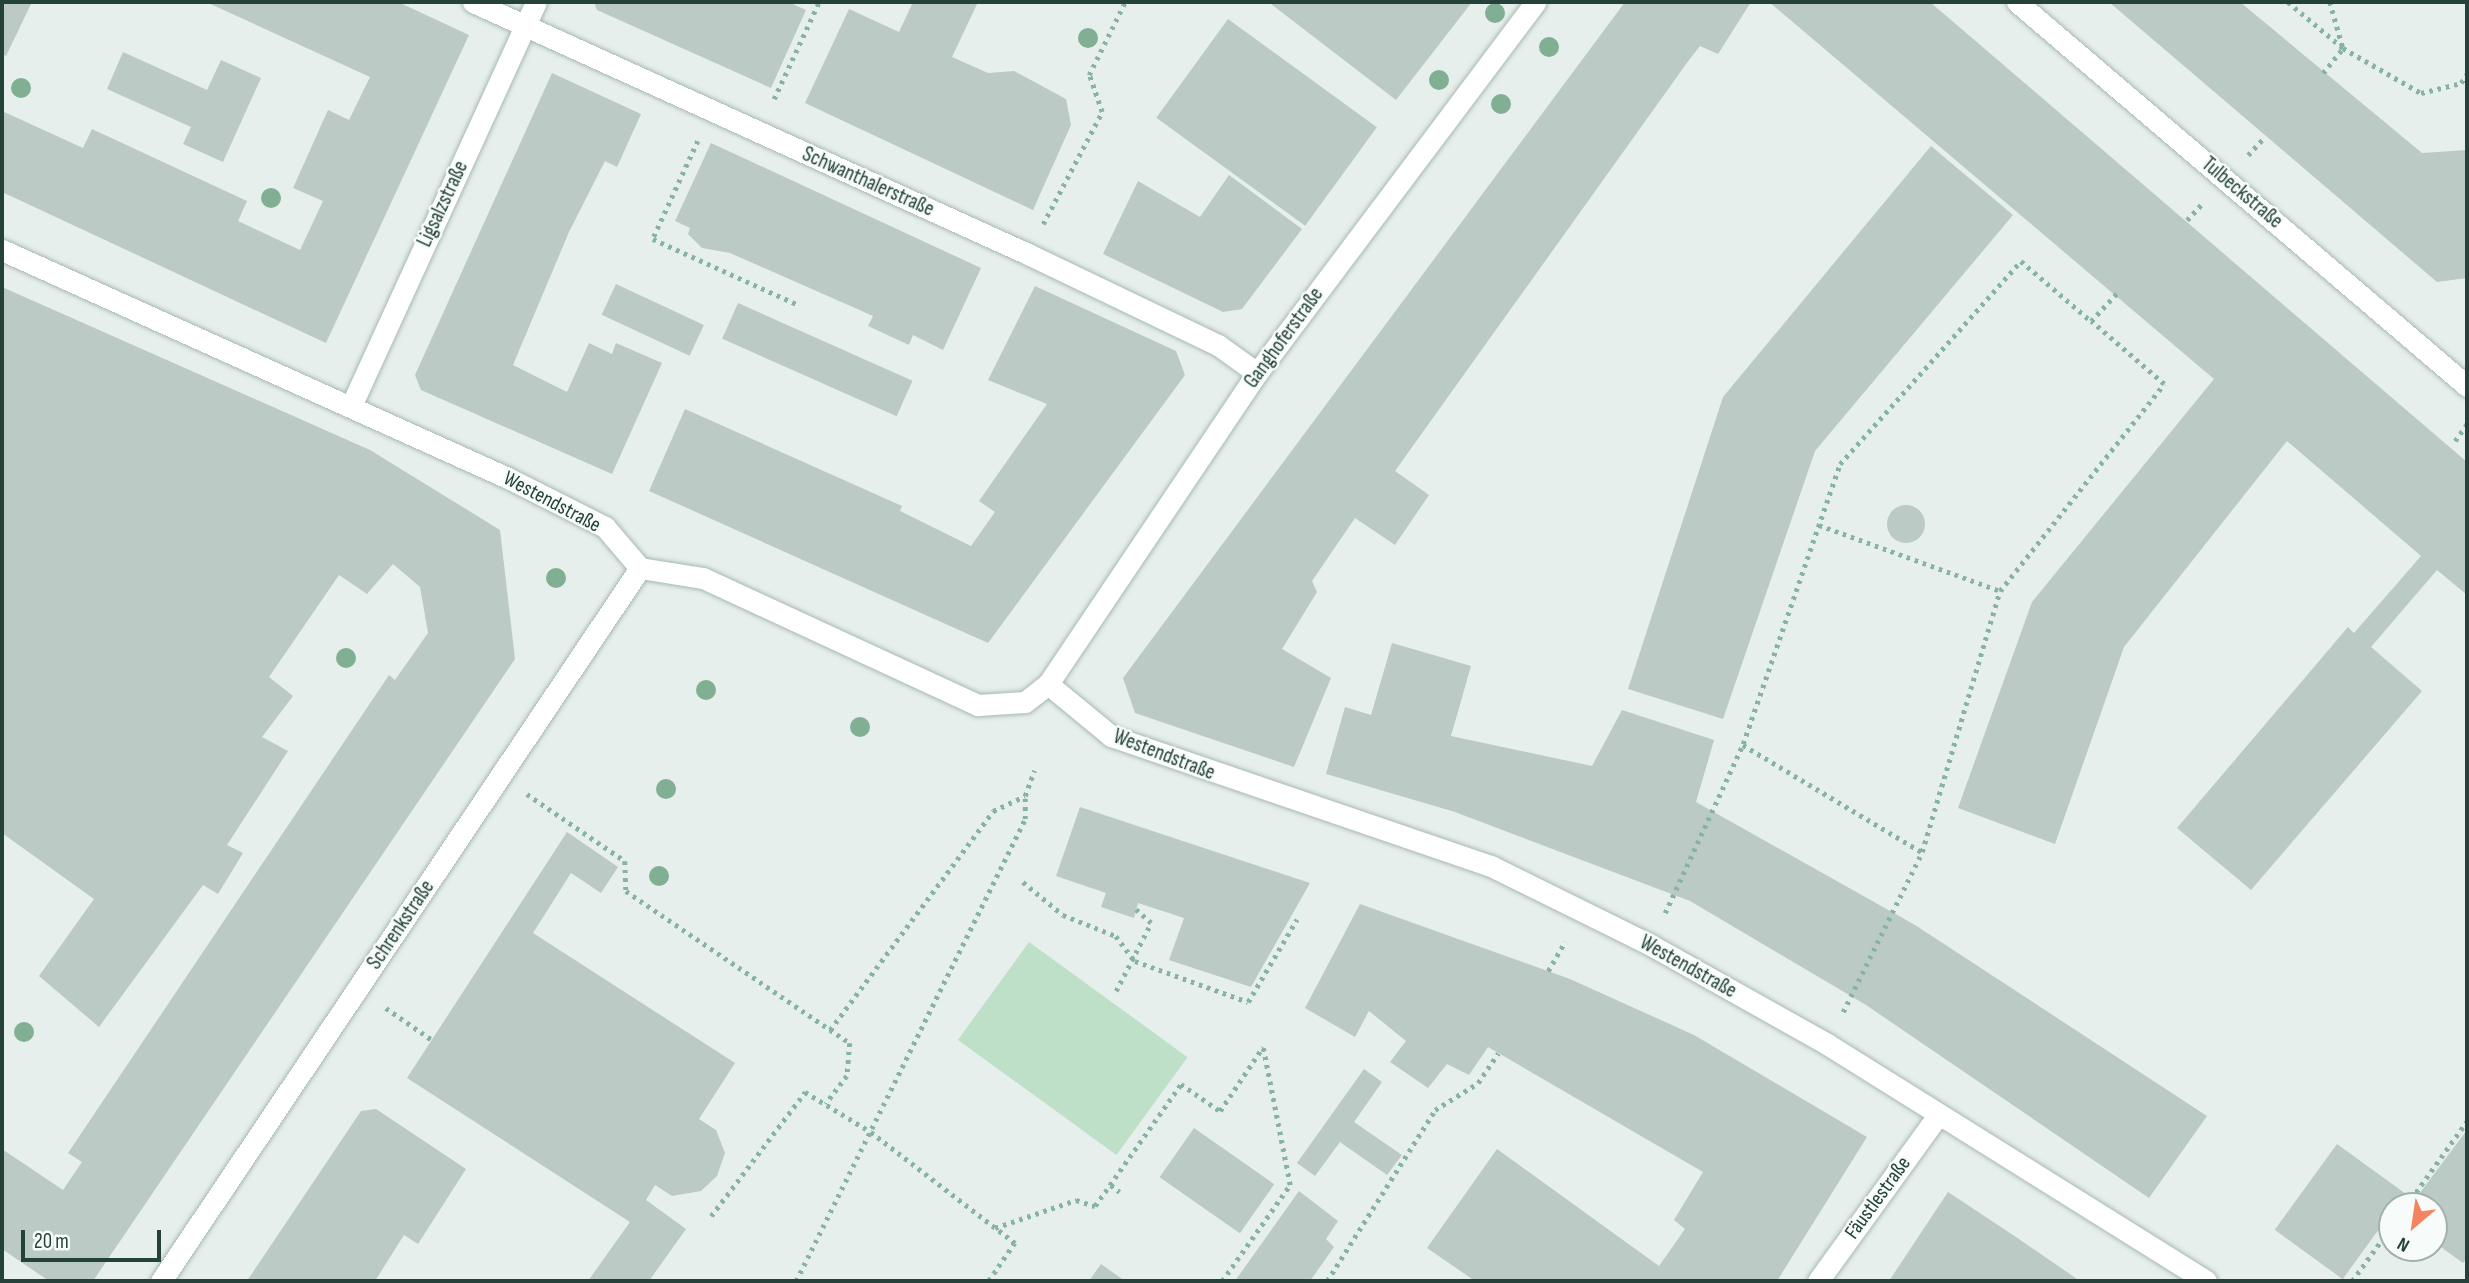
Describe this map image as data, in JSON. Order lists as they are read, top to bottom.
{
  "streets": {
    "street": [
      "Schwanthalerstraße",
      "Tulbeckstraße",
      "Ligsalzstraße",
      "Ganghoferstraße",
      "Westendstraße",
      "Schrenkstraße",
      "Fäustlestraße"
    ]
  },
  "crossings": [
    ["Schwanthalerstraße", "Ligsalzstraße"],
    ["Schwanthalerstraße", "Ganghoferstraße"],
    ["Ligsalzstraße", "Westendstraße"],
    ["Ganghoferstraße", "Westendstraße"],
    ["Westendstraße", "Schrenkstraße"],
    ["Westendstraße", "Fäustlestraße"]
  ],
  "scale_bar": "20 m",
  "north": "bottom left"
}
